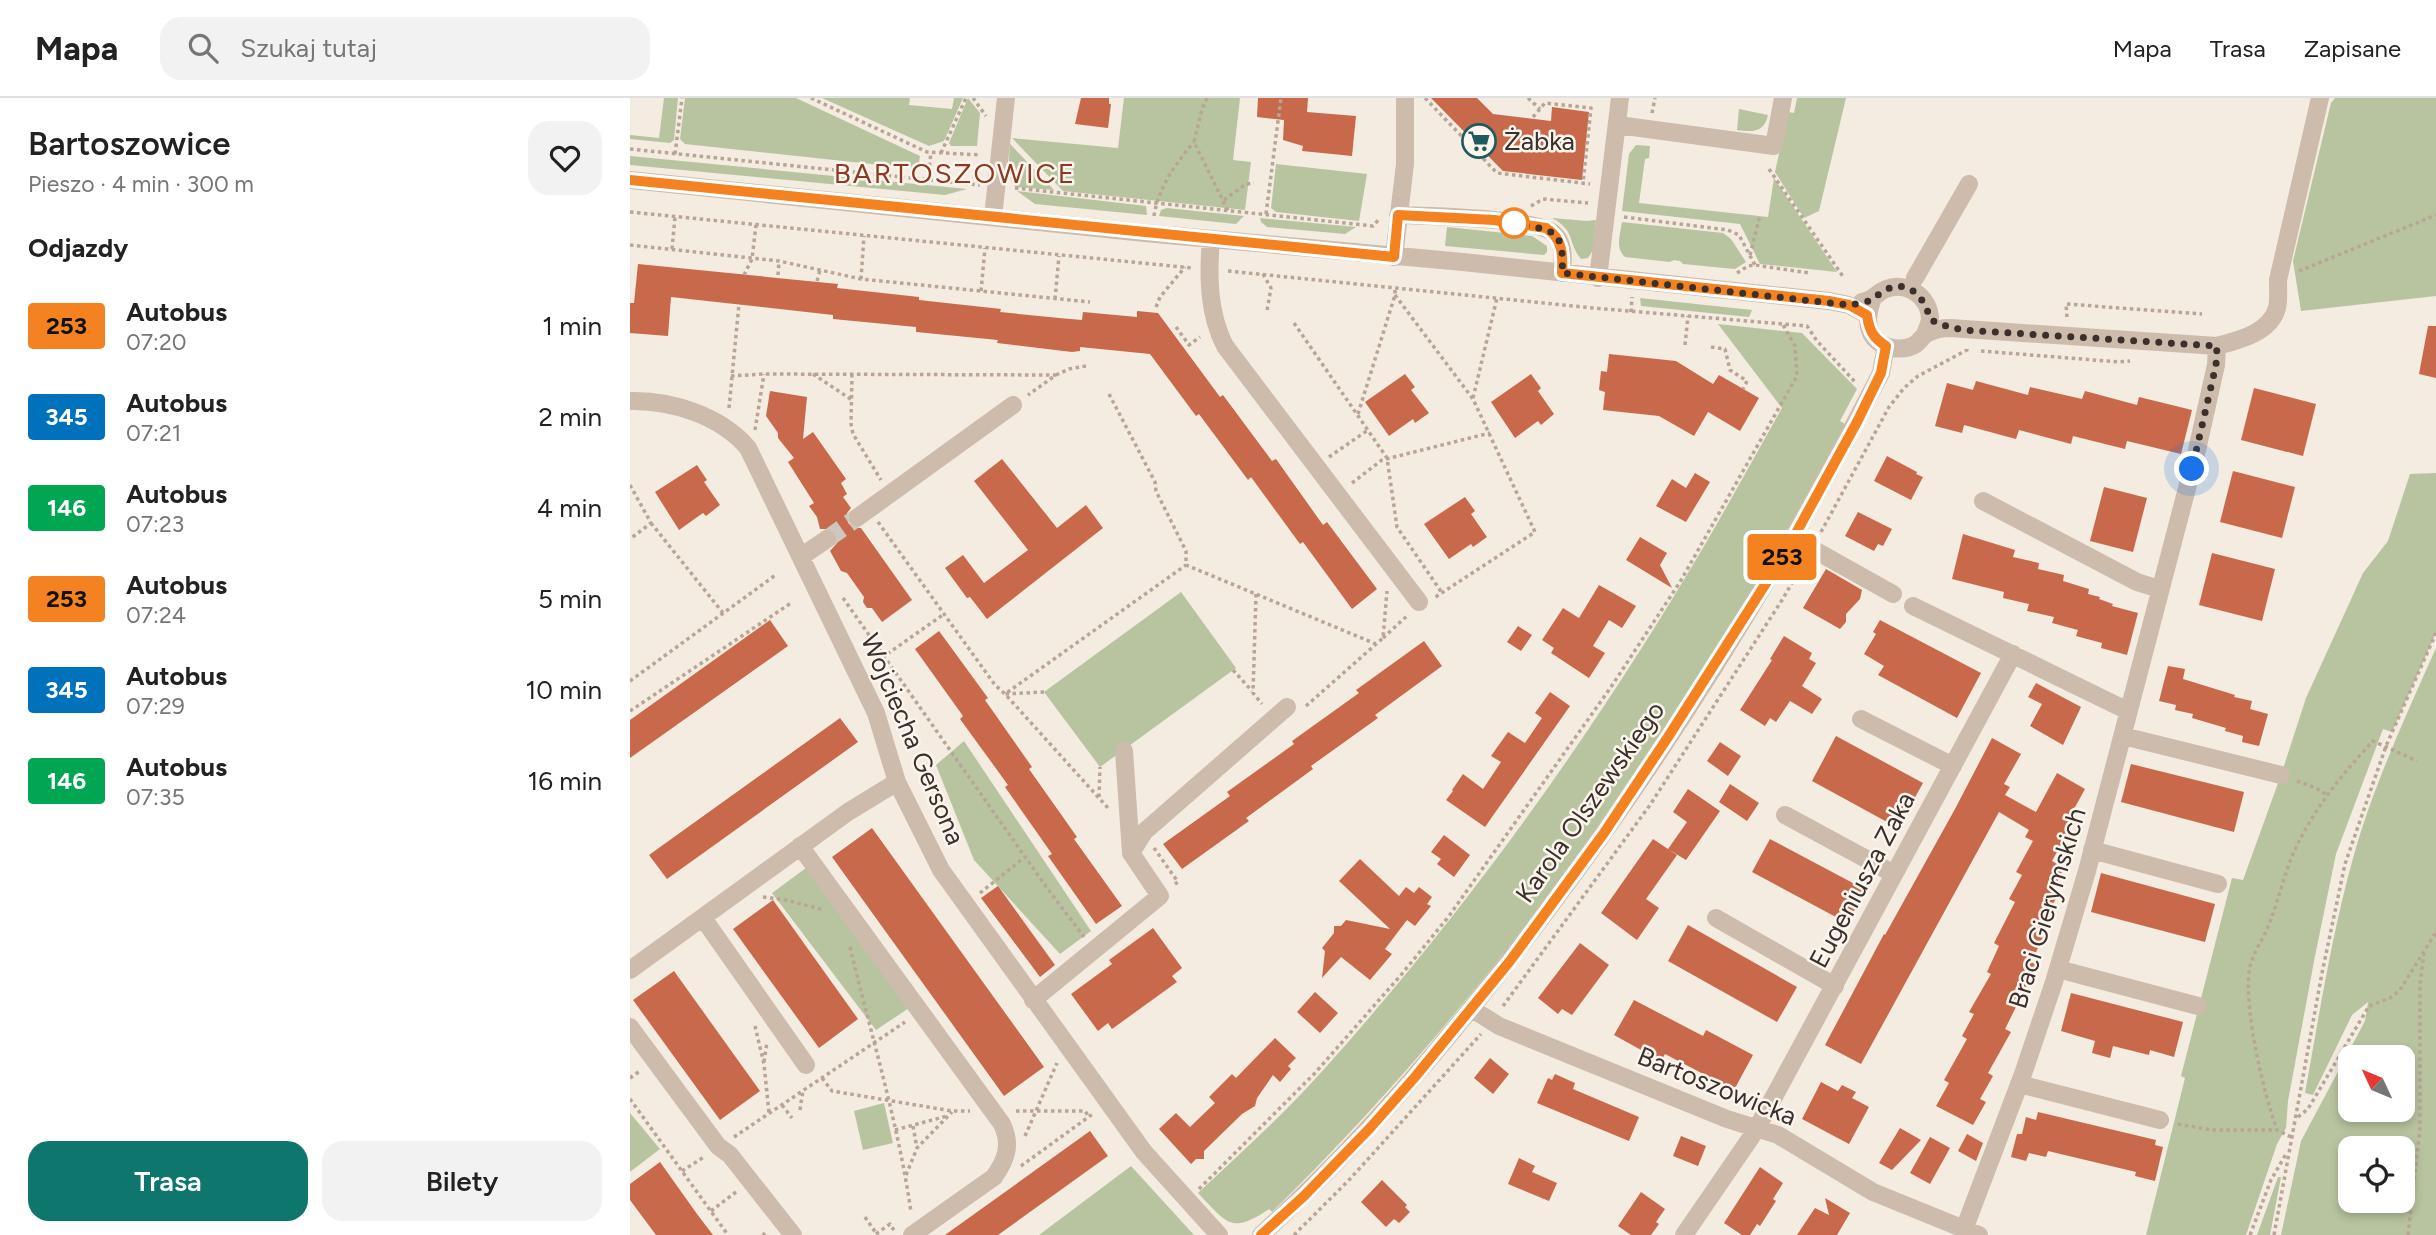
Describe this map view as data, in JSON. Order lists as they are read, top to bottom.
{
  "streets": {
    "street": [
      "Wojciecha Gersona",
      "Karola Olszewskiego",
      "Eugeniusza Zaka",
      "Braci Gierymskich",
      "Bartoszowicka"
    ]
  },
  "crossings": [
    ["Karola Olszewskiego", "Bartoszowicka"],
    ["Eugeniusza Zaka", "Bartoszowicka"],
    ["Braci Gierymskich", "Bartoszowicka"]
  ],
  "districts": ["BARTOSZOWICE"],
  "places": {
    "supermarket": ["Żabka"]
  },
  "lines": ["bus line 253"],
  "north": "top left",
  "page": {
    "header": "Mapa",
    "search": "Szukaj tutaj",
    "nav": ["Mapa", "Trasa", "Zapisane"],
    "heading": [
      ["Bartoszowice", "Pieszo · 4 min · 300 m"],
      "Odjazdy"
    ],
    "on_map": "253",
    "list": [
      {
        "mark": "253",
        "name": "Autobus",
        "note": "07:20",
        "value": "1 min"
      },
      {
        "mark": "345",
        "name": "Autobus",
        "note": "07:21",
        "value": "2 min"
      },
      {
        "mark": "146",
        "name": "Autobus",
        "note": "07:23",
        "value": "4 min"
      },
      {
        "mark": "253",
        "name": "Autobus",
        "note": "07:24",
        "value": "5 min"
      },
      {
        "mark": "345",
        "name": "Autobus",
        "note": "07:29",
        "value": "10 min"
      },
      {
        "mark": "146",
        "name": "Autobus",
        "note": "07:35",
        "value": "16 min"
      }
    ],
    "buttons": ["Trasa", "Bilety"]
  }
}
